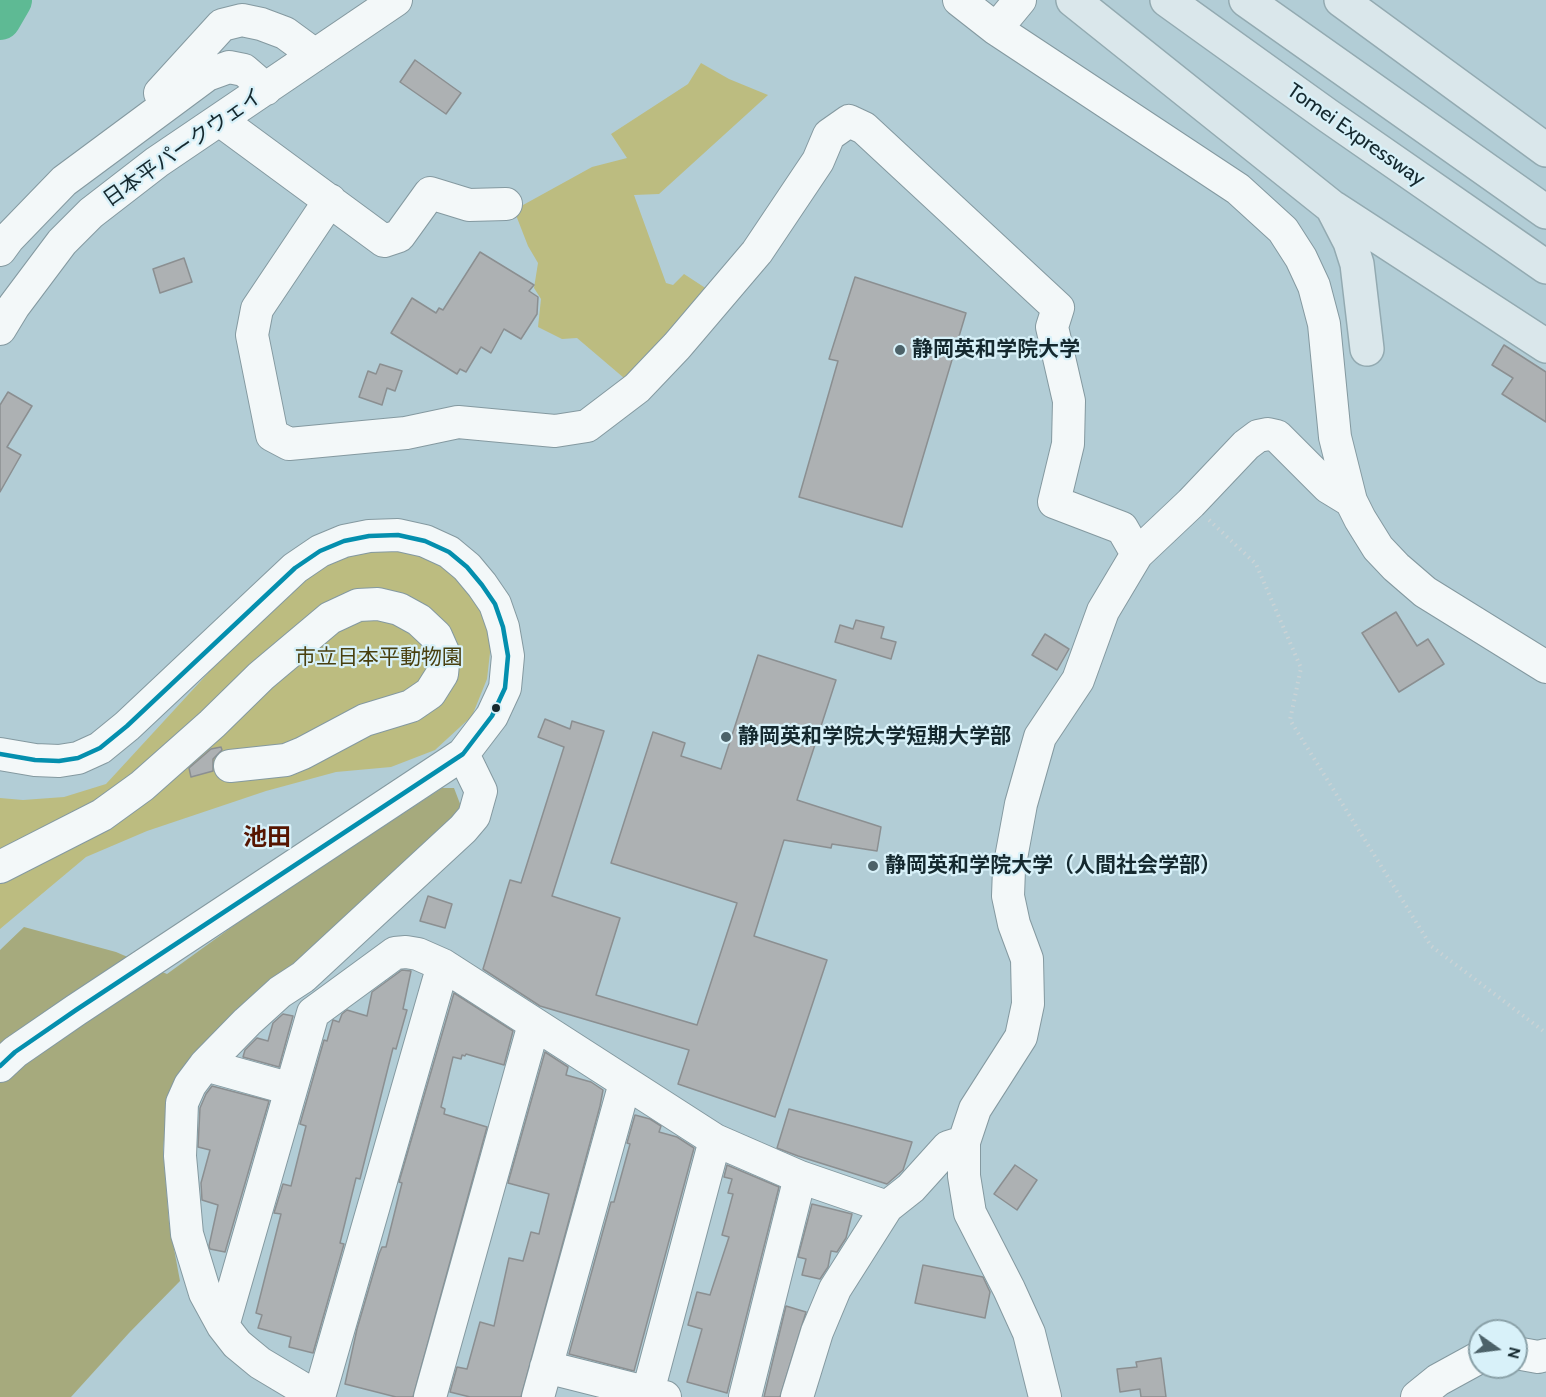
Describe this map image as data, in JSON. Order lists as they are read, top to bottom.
{
  "streets": {
    "highway": ["Tomei Expressway"],
    "street": ["日本平パークウェイ"]
  },
  "districts": ["池田"],
  "parks": ["市立日本平動物園"],
  "places": ["静岡英和学院大学", "静岡英和学院大学短期大学部", "静岡英和学院大学（人間社会学部）"],
  "north": "right"
}
